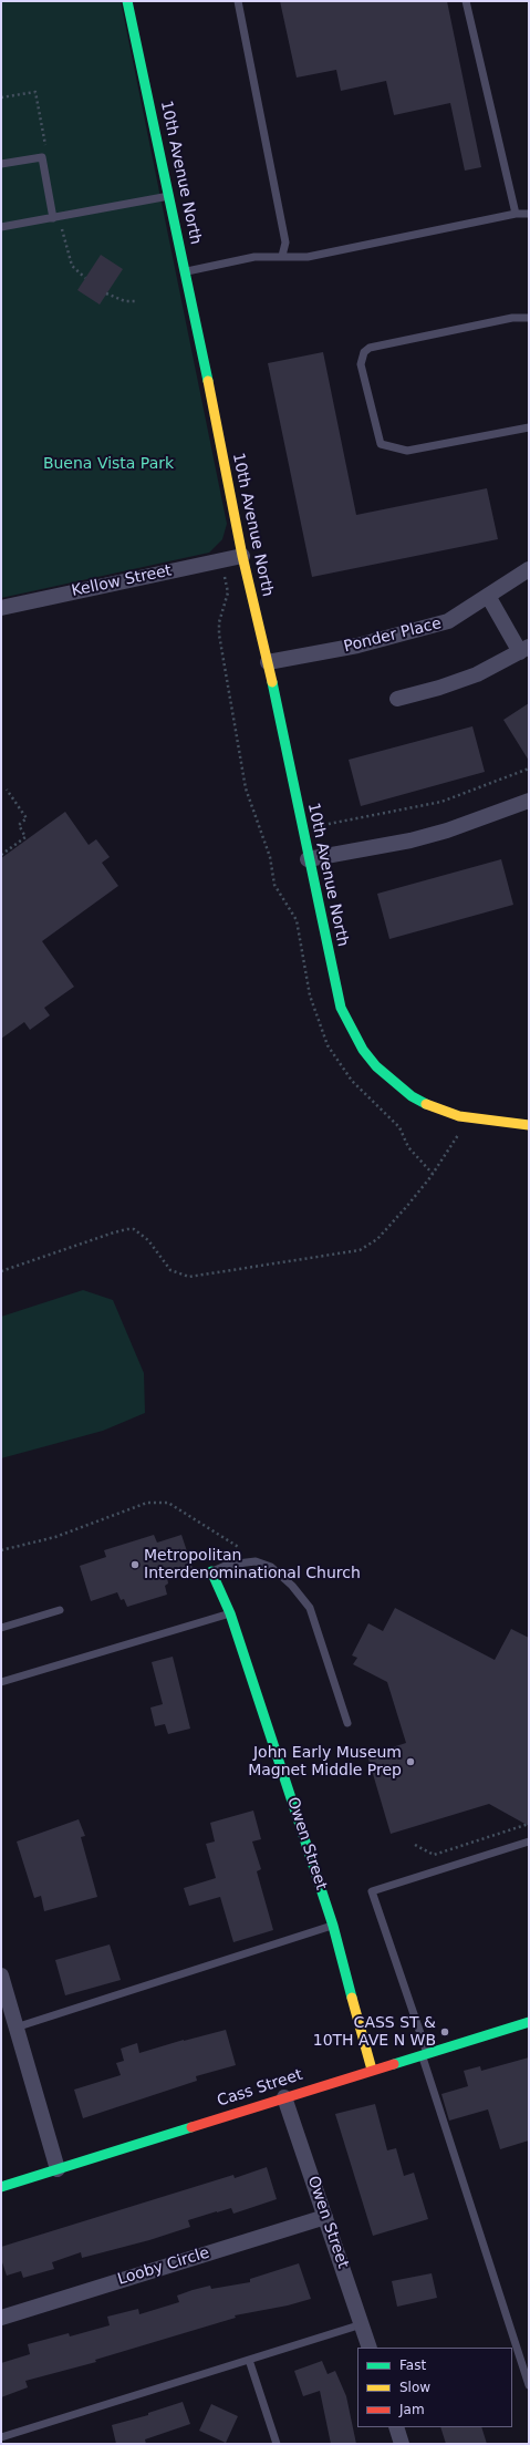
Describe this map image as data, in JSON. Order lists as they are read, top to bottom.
{
  "streets": {
    "street": [
      "10th Avenue North",
      "Kellow Street",
      "Ponder Place",
      "Owen Street",
      "Cass Street",
      "Looby Circle"
    ]
  },
  "crossings": [
    ["10th Avenue North", "Kellow Street"],
    ["10th Avenue North", "Ponder Place"],
    ["Owen Street", "Cass Street"],
    ["Owen Street", "Looby Circle"]
  ],
  "parks": ["Buena Vista Park"],
  "places": ["Metropolitan Interdenominational Church", "John Early Museum Magnet Middle Prep", "CASS ST & 10TH AVE N WB"],
  "legend": ["Fast", "Slow", "Jam"]
}
